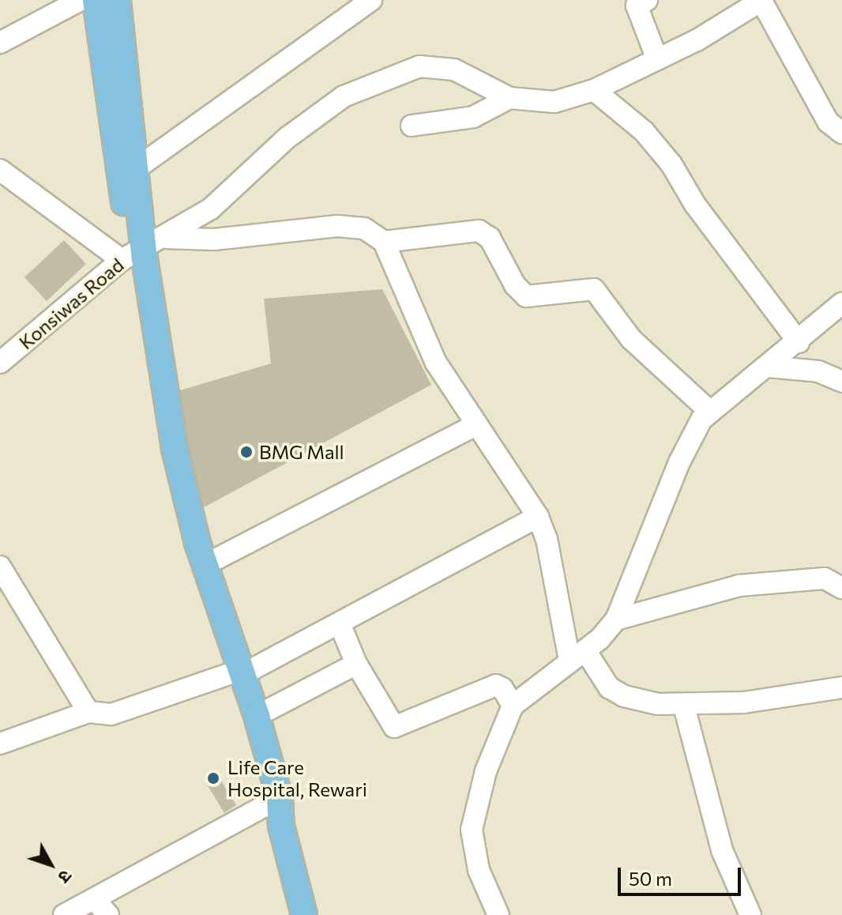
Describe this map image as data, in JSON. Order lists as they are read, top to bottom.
{
  "streets": {
    "street": ["Konsiwas Road"]
  },
  "places": ["BMG Mall", "Life Care Hospital, Rewari"],
  "scale_bar": "50 m",
  "north": "bottom right"
}
